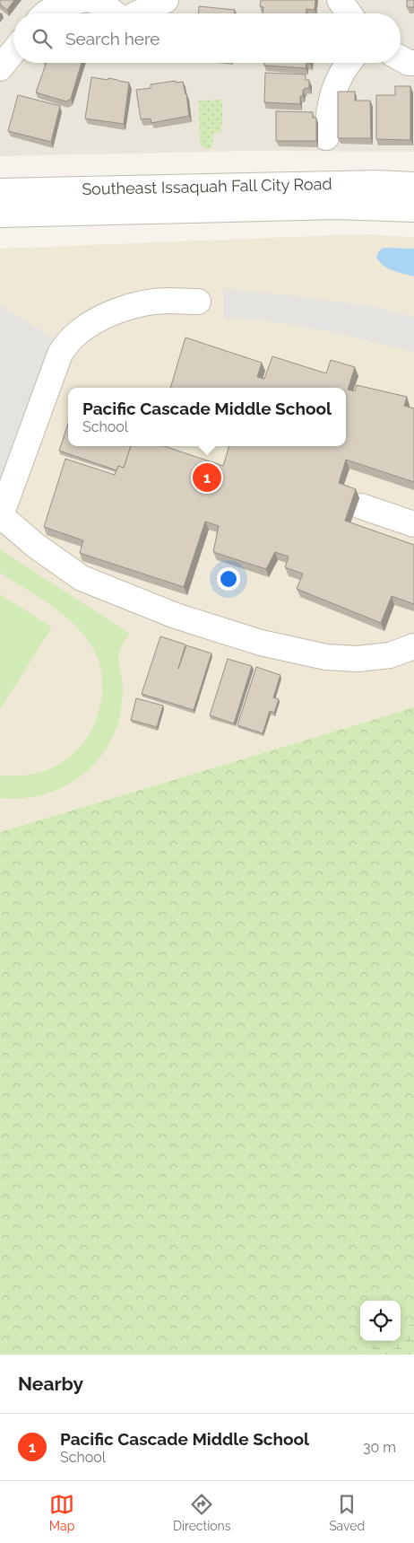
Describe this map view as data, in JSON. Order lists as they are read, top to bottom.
{
  "streets": {
    "street": ["Southeast Issaquah Fall City Road"]
  },
  "page": {
    "search": "Search here",
    "popup": ["Pacific Cascade Middle School", "School"],
    "pins": "1",
    "heading": "Nearby",
    "list": [
      {
        "mark": "1",
        "name": "Pacific Cascade Middle School",
        "note": "School",
        "value": "30 m"
      }
    ],
    "nav": ["Map", "Directions", "Saved"]
  }
}
